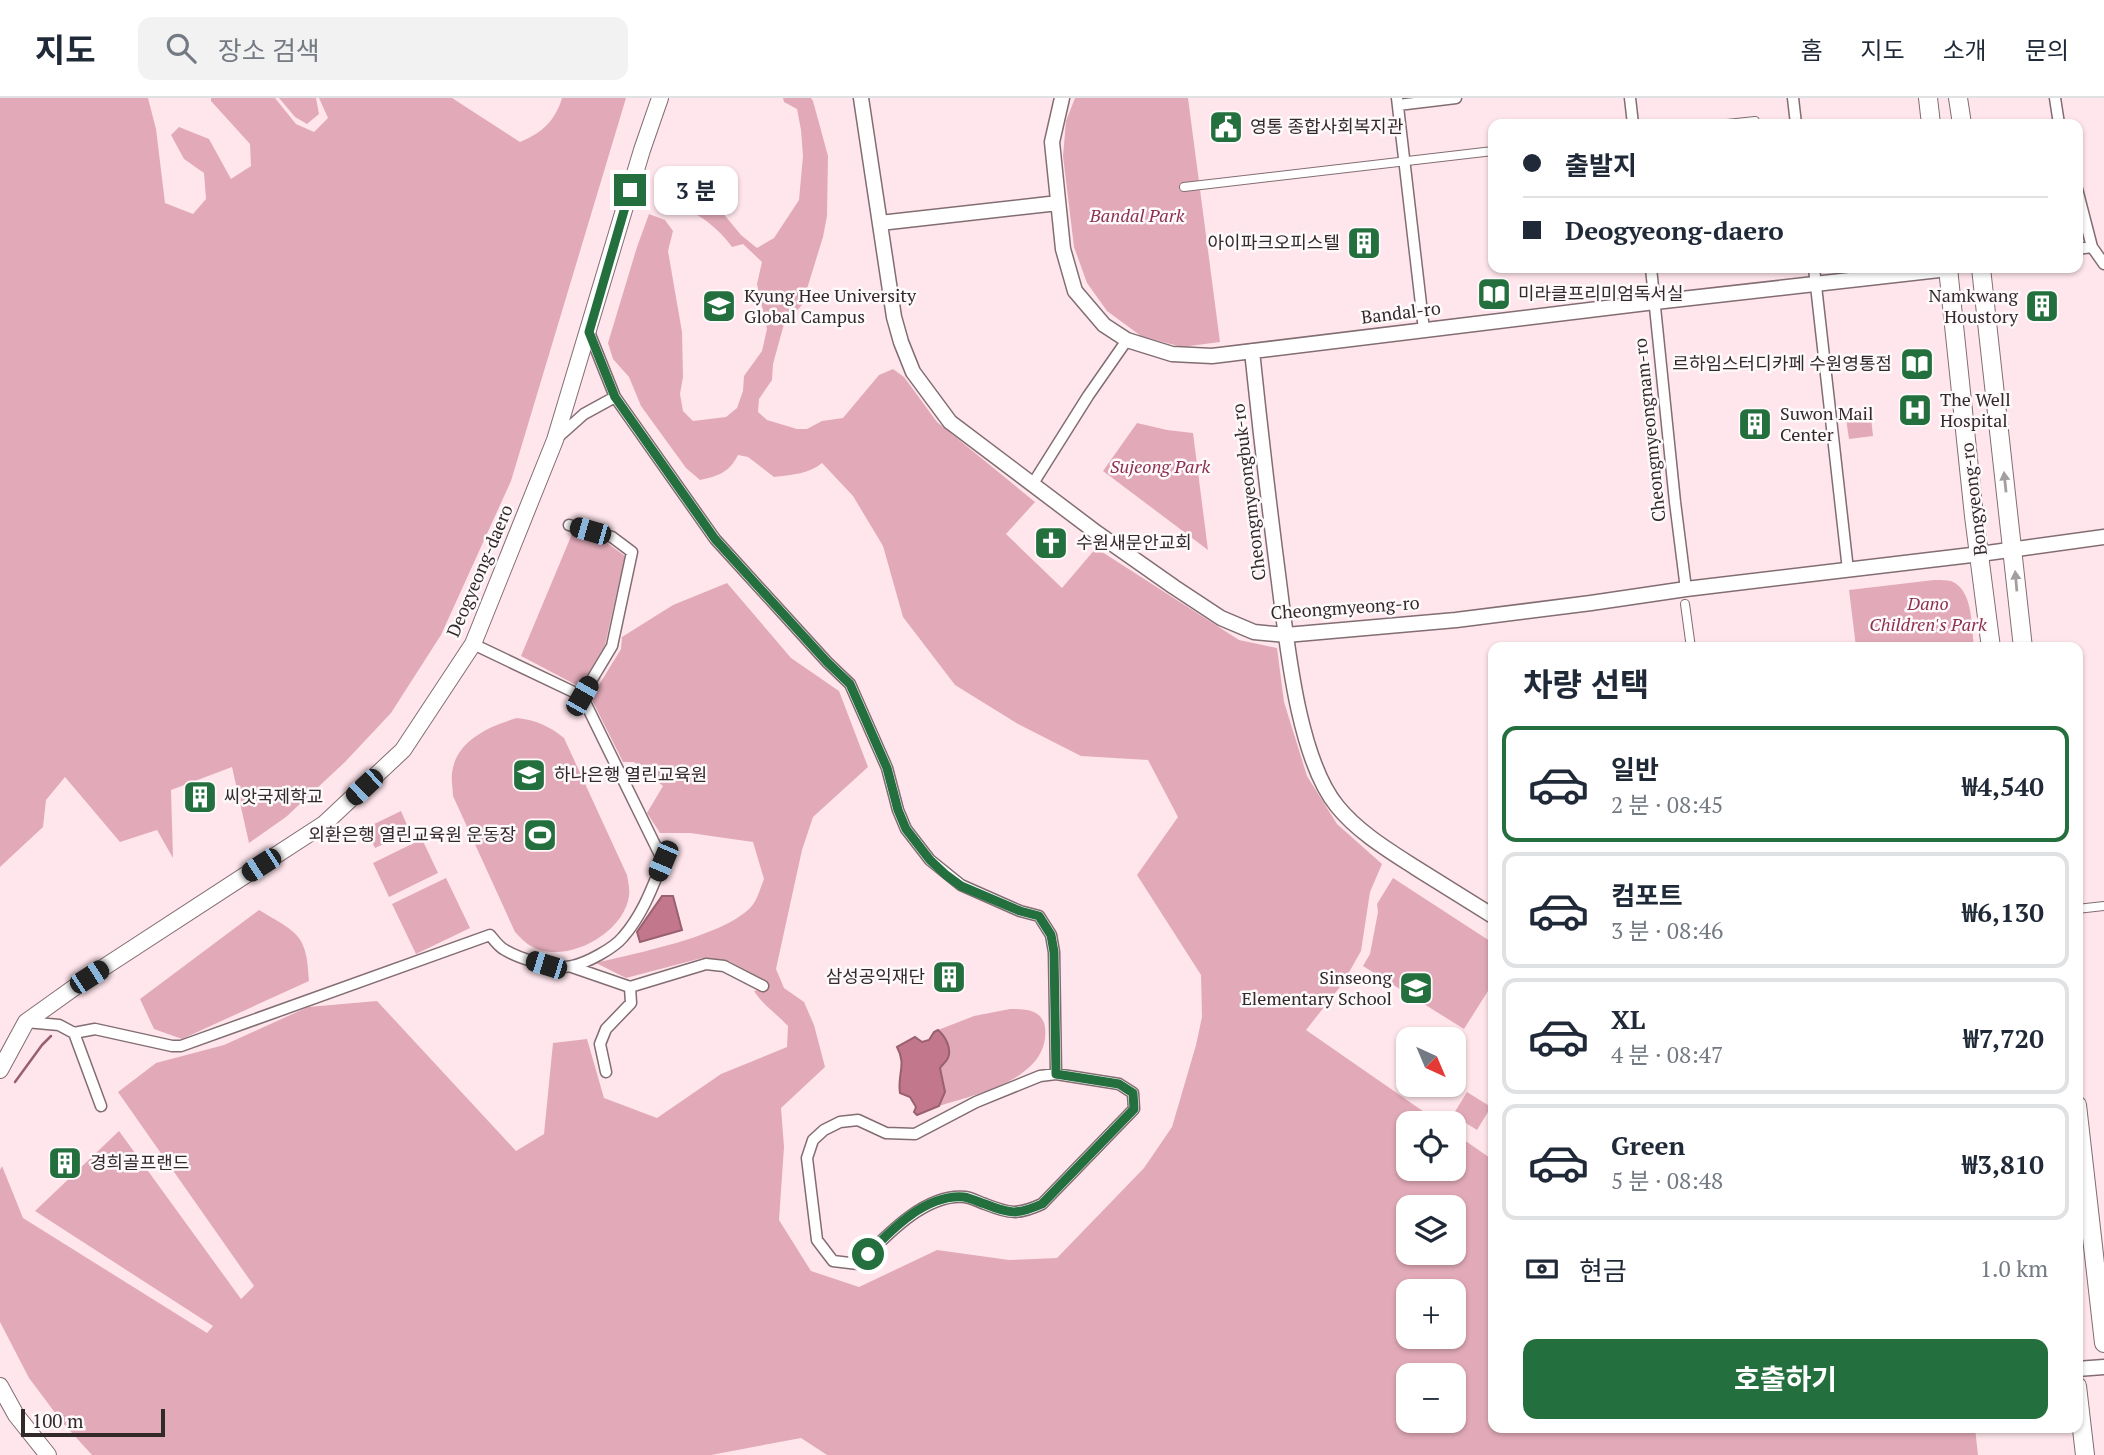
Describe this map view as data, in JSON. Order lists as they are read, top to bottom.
{
  "streets": {
    "main road": ["Bongyeong-ro", "Deogyeong-daero"],
    "street": [
      "Bandal-ro",
      "Cheongmyeongnam-ro",
      "Cheongmyeongbuk-ro",
      "Cheongmyeong-ro"
    ]
  },
  "crossings": [
    ["Bandal-ro", "Cheongmyeongnam-ro"],
    ["Bandal-ro", "Cheongmyeongbuk-ro"],
    ["Cheongmyeongnam-ro", "Cheongmyeong-ro"],
    ["Cheongmyeongbuk-ro", "Cheongmyeong-ro"],
    ["Bongyeong-ro", "Cheongmyeong-ro"]
  ],
  "parks": ["Bandal Park", "Sujeong Park", "Dano Children's Park"],
  "places": {
    "public building": ["영통 종합사회복지관"],
    "building": [
      "아이파크오피스텔",
      "Namkwang Houstory",
      "Suwon Mail Center",
      "씨앗국제학교",
      "삼성공익재단",
      "경희골프랜드"
    ],
    "library": ["미라클프리미엄독서실", "르하임스터디카페 수원영통점"],
    "school or university": ["Kyung Hee University Global Campus", "하나은행 열린교육원", "Sinseong Elementary School"],
    "hospital": ["The Well Hospital"],
    "church": ["수원새문안교회"],
    "sports": ["외환은행 열린교육원 운동장"]
  },
  "scale_bar": "100 m",
  "north": "bottom right",
  "page": {
    "header": "지도",
    "search": "장소 검색",
    "nav": [
      "홈",
      "지도",
      "소개",
      "문의"
    ],
    "banner": ["출발지", "Deogyeong-daero"],
    "bubble": "3 분",
    "heading": "차량 선택",
    "list": [
      {
        "name": "일반",
        "note": "2 분 · 08:45",
        "value": "₩4,540"
      },
      {
        "name": "컴포트",
        "note": "3 분 · 08:46",
        "value": "₩6,130"
      },
      {
        "name": "XL",
        "note": "4 분 · 08:47",
        "value": "₩7,720"
      },
      {
        "name": "Green",
        "note": "5 분 · 08:48",
        "value": "₩3,810"
      }
    ],
    "map_buttons": ["+", "−"],
    "pay": ["현금", "1.0 km"],
    "buttons": "호출하기",
    "scale": "100 m"
  }
}
